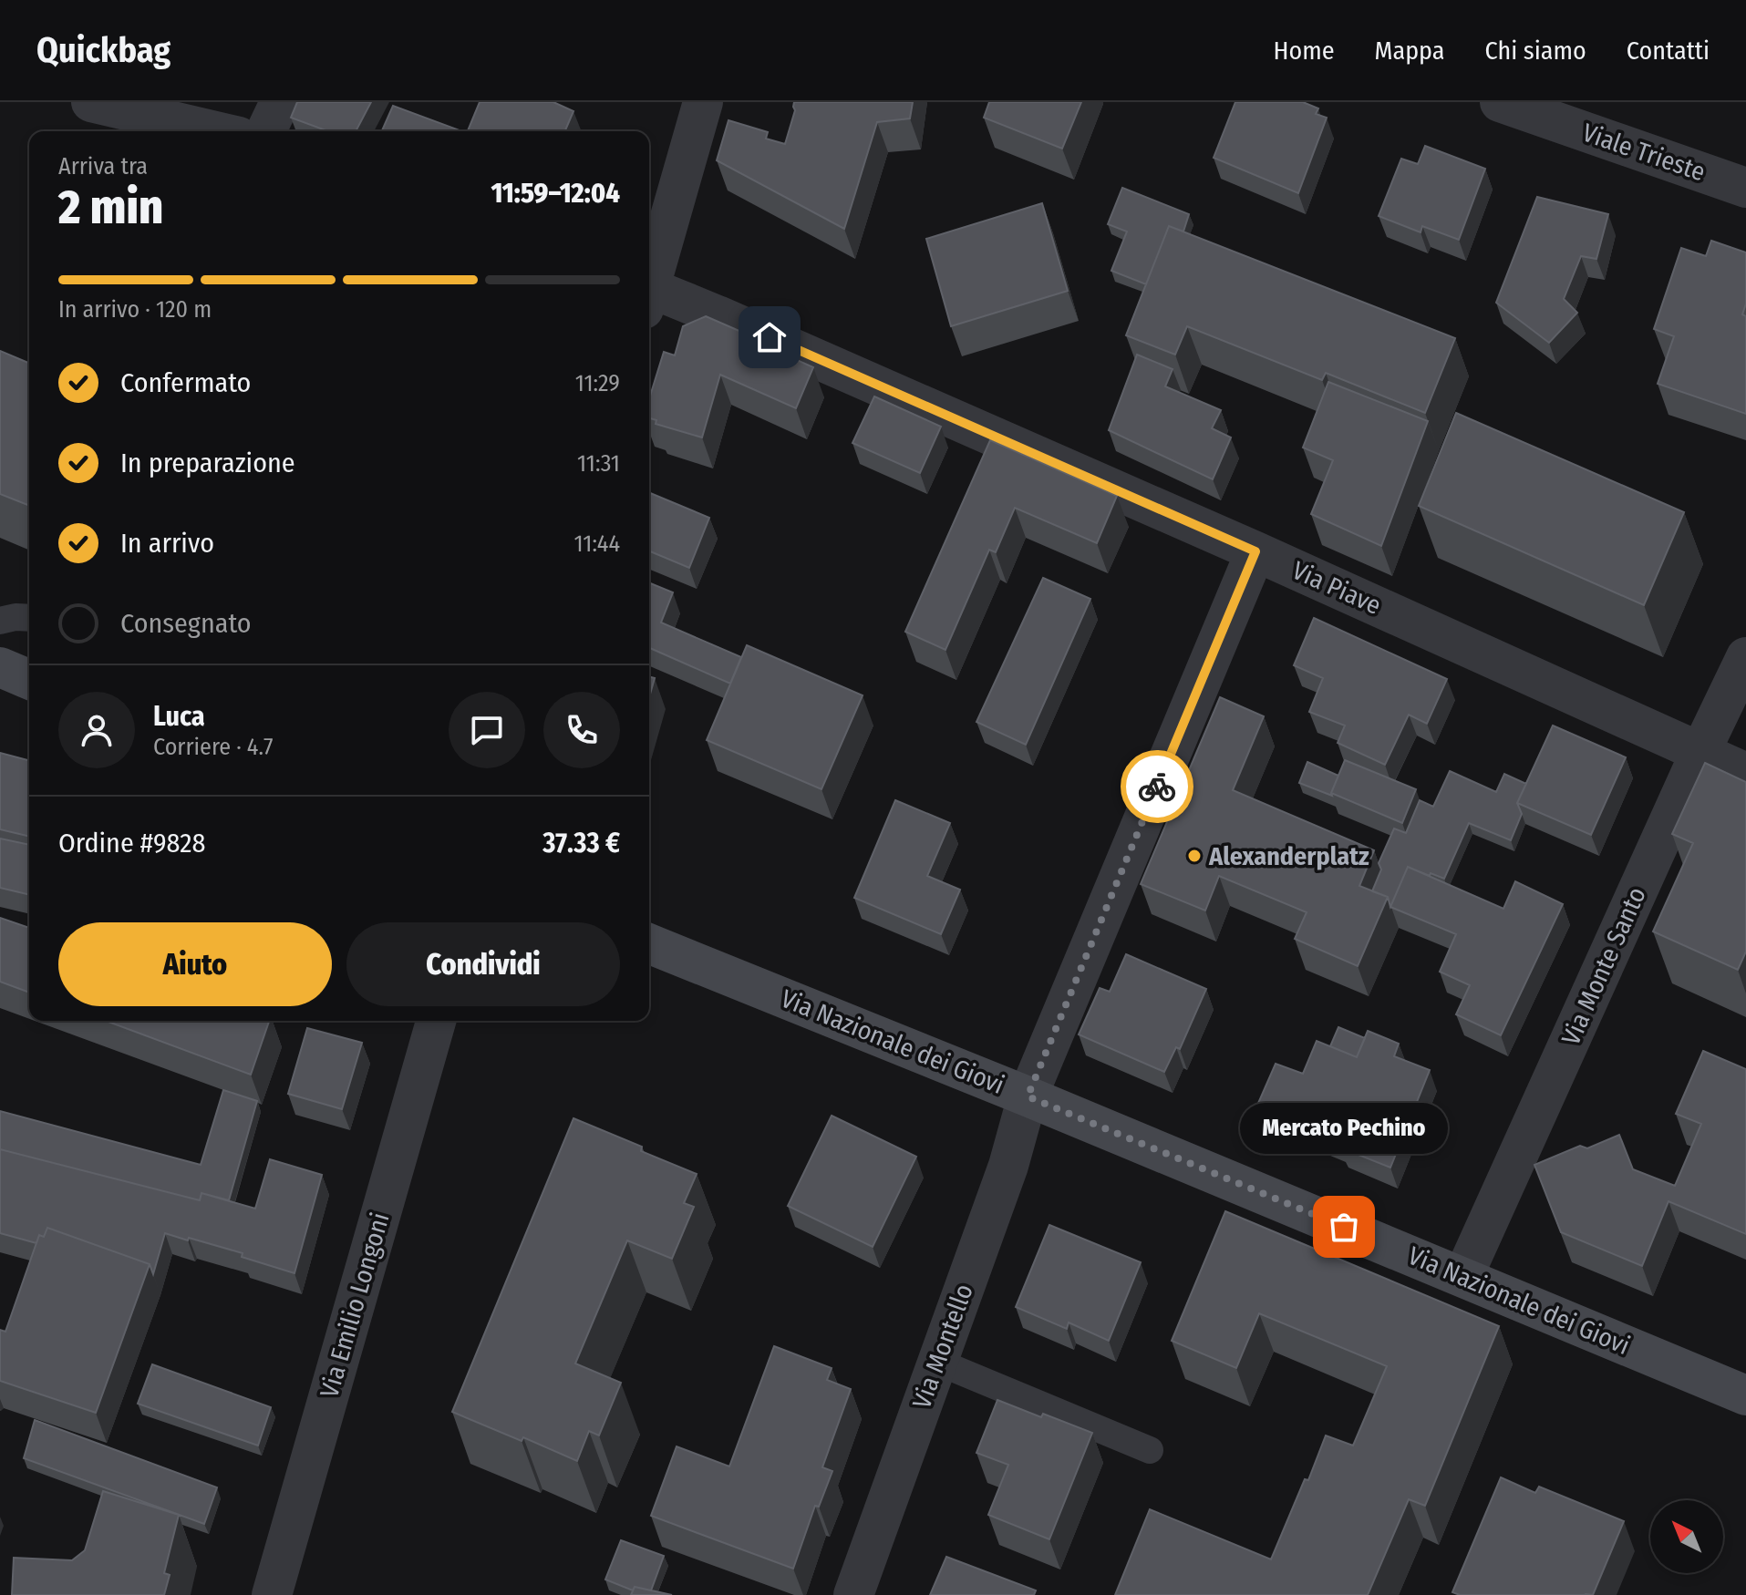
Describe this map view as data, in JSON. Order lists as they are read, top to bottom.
{
  "streets": {
    "main road": ["Via Nazionale dei Giovi"],
    "street": [
      "Viale Trieste",
      "Via Piave",
      "Via Monte Santo",
      "Via Emilio Longoni",
      "Via Montello"
    ]
  },
  "crossings": [
    ["Via Piave", "Via Monte Santo"],
    ["Via Piave", "Via Montello"],
    ["Via Monte Santo", "Via Nazionale dei Giovi"],
    ["Via Nazionale dei Giovi", "Via Montello"]
  ],
  "places": ["Alexanderplatz", "Mercato Pechino"],
  "north": "top left",
  "page": {
    "header": "Quickbag",
    "nav": [
      "Home",
      "Mappa",
      "Chi siamo",
      "Contatti"
    ],
    "heading": ["2 min", "Arriva tra", "11:59–12:04"],
    "panel": [
      "Luca",
      "Corriere · 4.7",
      "Ordine #9828",
      "37.33 €"
    ],
    "bar": "In arrivo · 120 m",
    "list": [
      ["Confermato", "11:29"],
      ["In preparazione", "11:31"],
      ["In arrivo", "11:44"],
      "Consegnato"
    ],
    "buttons": ["Aiuto", "Condividi"],
    "bubble": "Mercato Pechino"
  }
}
